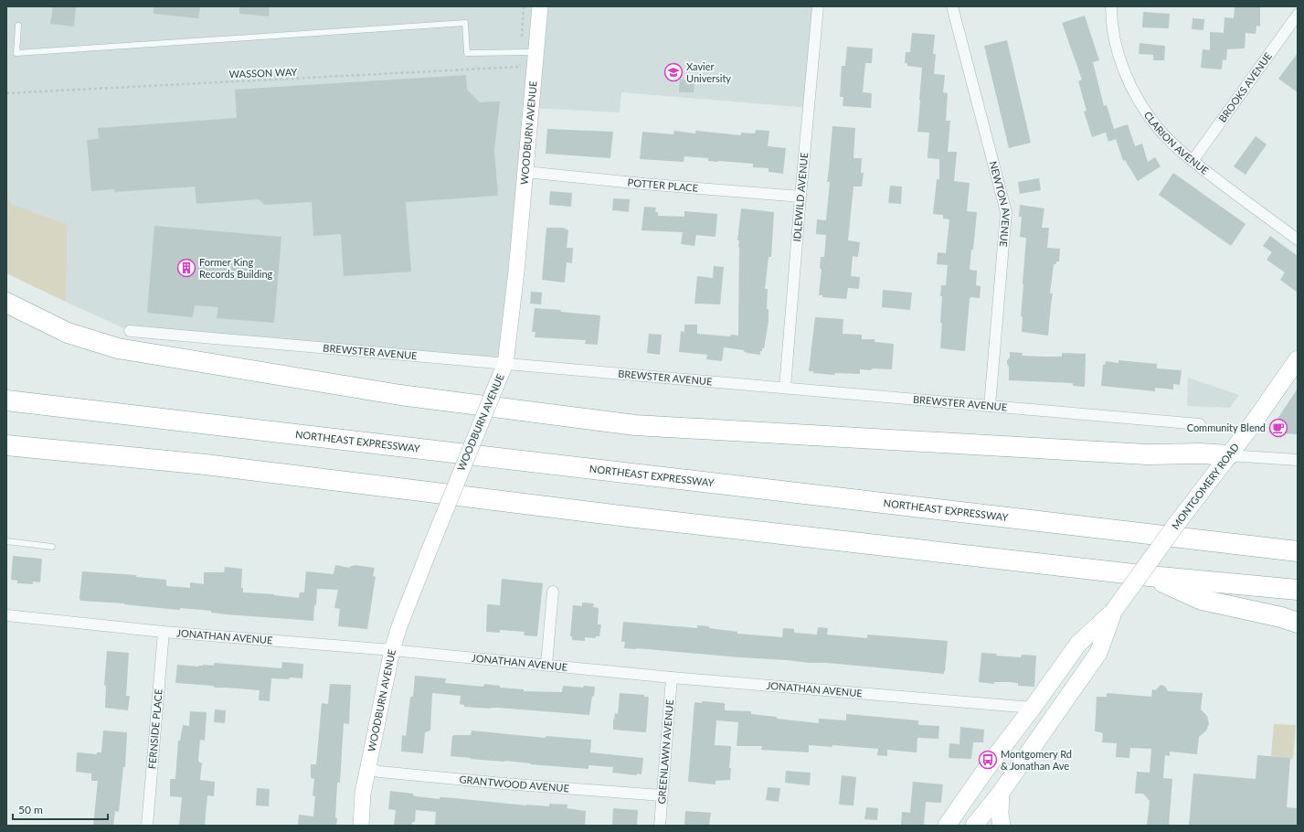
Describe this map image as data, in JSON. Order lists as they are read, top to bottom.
{
  "streets": {
    "highway": ["NORTHEAST EXPRESSWAY"],
    "main road": ["MONTGOMERY ROAD"],
    "street": [
      "BROOKS AVENUE",
      "WOODBURN AVENUE",
      "CLARION AVENUE",
      "POTTER PLACE",
      "IDLEWILD AVENUE",
      "NEWTON AVENUE",
      "BREWSTER AVENUE",
      "JONATHAN AVENUE",
      "FERNSIDE PLACE",
      "GREENLAWN AVENUE",
      "GRANTWOOD AVENUE"
    ],
    "path": ["WASSON WAY"]
  },
  "crossings": [
    ["BROOKS AVENUE", "CLARION AVENUE"],
    ["WOODBURN AVENUE", "POTTER PLACE"],
    ["WOODBURN AVENUE", "BREWSTER AVENUE"],
    ["WOODBURN AVENUE", "JONATHAN AVENUE"],
    ["WOODBURN AVENUE", "GRANTWOOD AVENUE"],
    ["POTTER PLACE", "IDLEWILD AVENUE"],
    ["IDLEWILD AVENUE", "BREWSTER AVENUE"],
    ["NEWTON AVENUE", "BREWSTER AVENUE"],
    ["MONTGOMERY ROAD", "JONATHAN AVENUE"],
    ["JONATHAN AVENUE", "FERNSIDE PLACE"],
    ["JONATHAN AVENUE", "GREENLAWN AVENUE"],
    ["GREENLAWN AVENUE", "GRANTWOOD AVENUE"]
  ],
  "places": {
    "school or university": ["Xavier University"],
    "building": ["Former King Records Building"],
    "cafe": ["Community Blend"],
    "bus stop": ["Montgomery Rd & Jonathan Ave"]
  },
  "scale_bar": "50 m"
}
